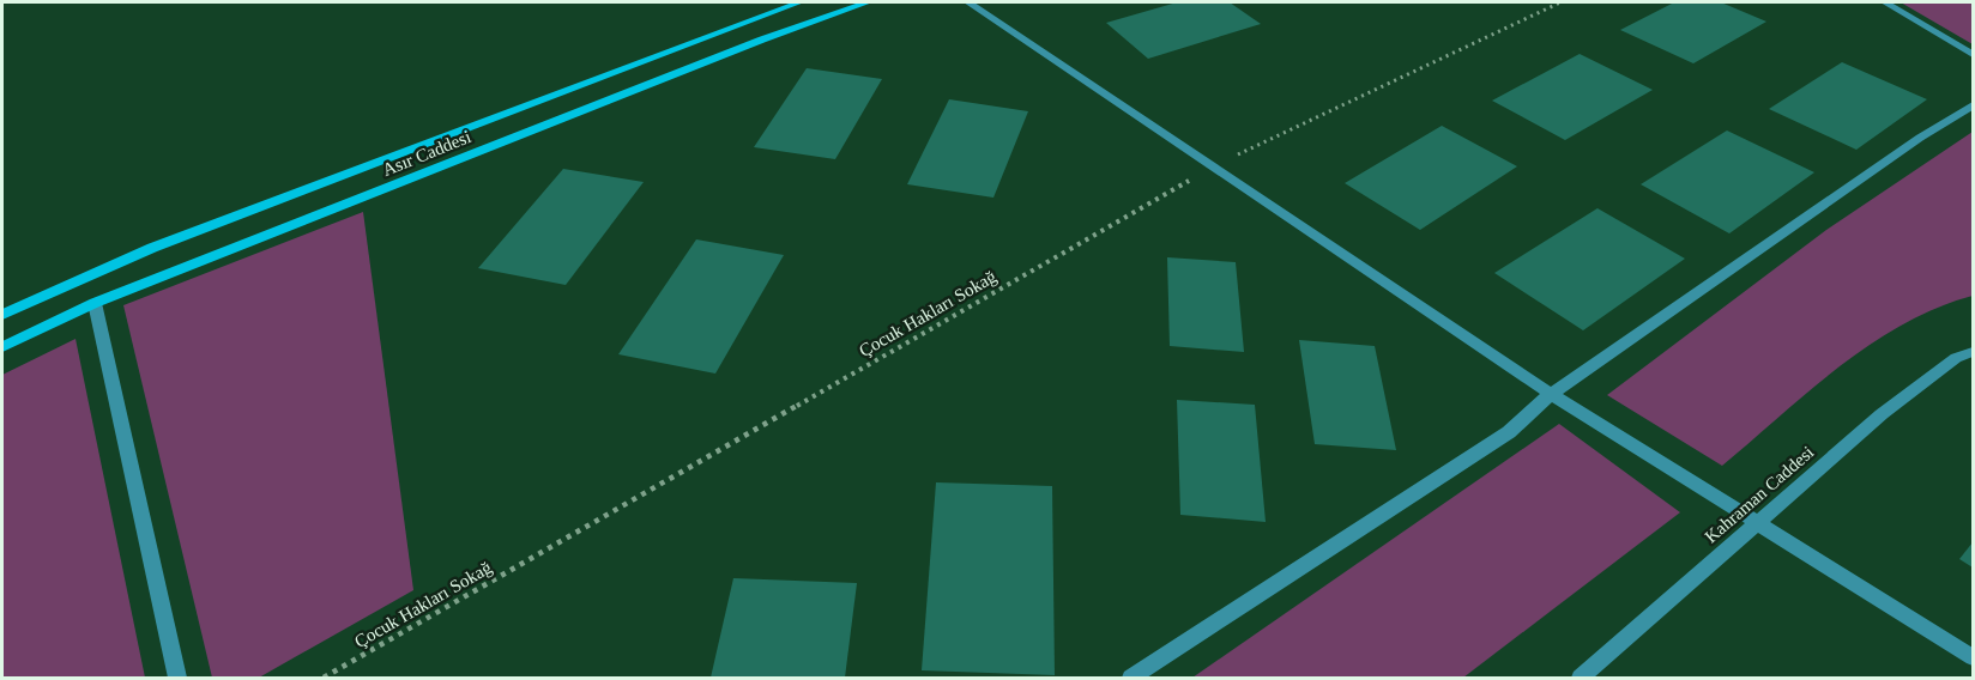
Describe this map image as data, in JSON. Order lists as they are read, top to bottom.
{
  "streets": {
    "street": ["Asır Caddesi", "Kahraman Caddesi"],
    "path": ["Çocuk Hakları Sokağ"]
  }
}
